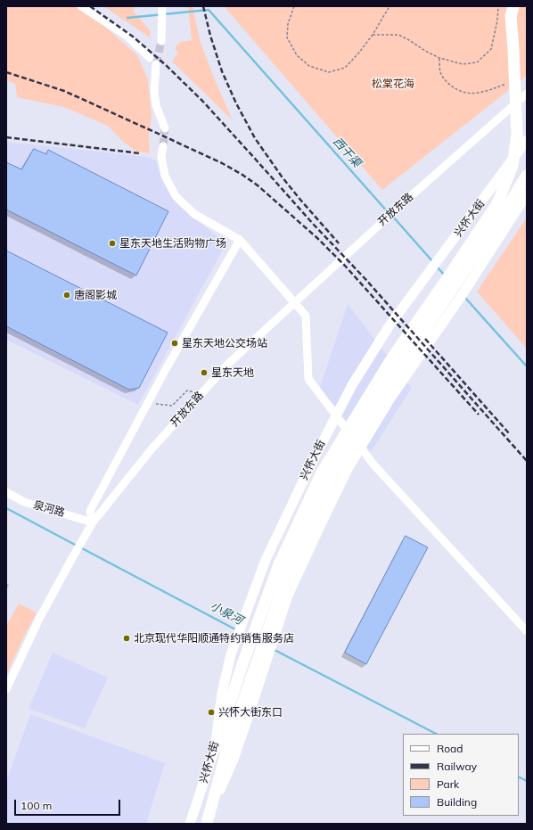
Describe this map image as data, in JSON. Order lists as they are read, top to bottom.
{
  "streets": {
    "main road": ["兴怀大街"],
    "street": ["开放东路", "泉河路"]
  },
  "crossings": [
    ["开放东路", "泉河路"]
  ],
  "water": ["西干渠", "小泉河"],
  "parks": ["松棠花海"],
  "places": [
    "星东天地生活购物广场",
    "唐阁影城",
    "星东天地公交场站",
    "星东天地",
    "北京现代华阳顺通特约销售服务店",
    "兴怀大街东口"
  ],
  "legend": [
    "Road",
    "Railway",
    "Park",
    "Building"
  ],
  "scale_bar": "100 m"
}
